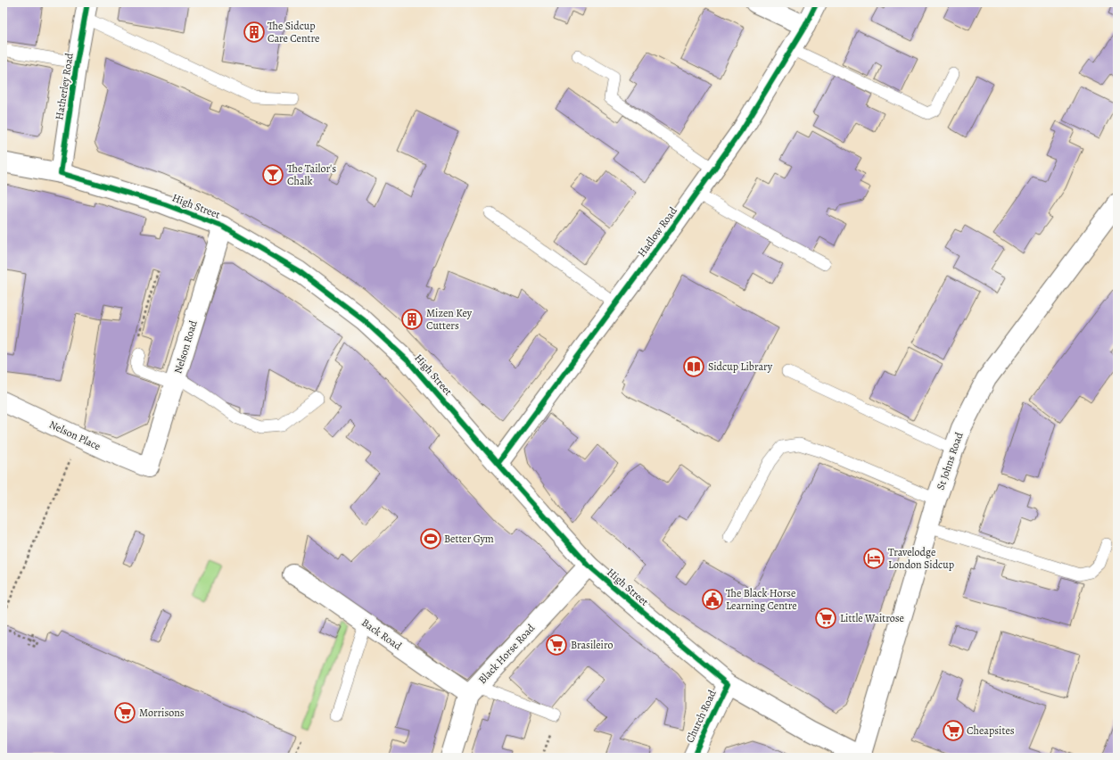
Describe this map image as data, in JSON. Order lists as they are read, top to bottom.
{
  "streets": {
    "street": [
      "Hatherley Road",
      "High Street",
      "Hadlow Road",
      "Nelson Road",
      "Nelson Place",
      "St Johns Road",
      "Back Road",
      "Black Horse Road",
      "Church Road"
    ]
  },
  "crossings": [
    ["Hatherley Road", "High Street"],
    ["High Street", "Hadlow Road"],
    ["High Street", "Nelson Road"],
    ["High Street", "St Johns Road"],
    ["High Street", "Black Horse Road"],
    ["High Street", "Church Road"],
    ["Nelson Road", "Nelson Place"],
    ["Back Road", "Black Horse Road"]
  ],
  "places": {
    "building": ["The Sidcup Care Centre", "Mizen Key Cutters"],
    "bar": ["The Tailor's Chalk"],
    "library": ["Sidcup Library"],
    "sports": ["Better Gym"],
    "hotel": ["Travelodge London Sidcup"],
    "public building": ["The Black Horse Learning Centre"],
    "supermarket": [
      "Little Waitrose",
      "Brasileiro",
      "Morrisons",
      "Cheapsites"
    ]
  }
}
